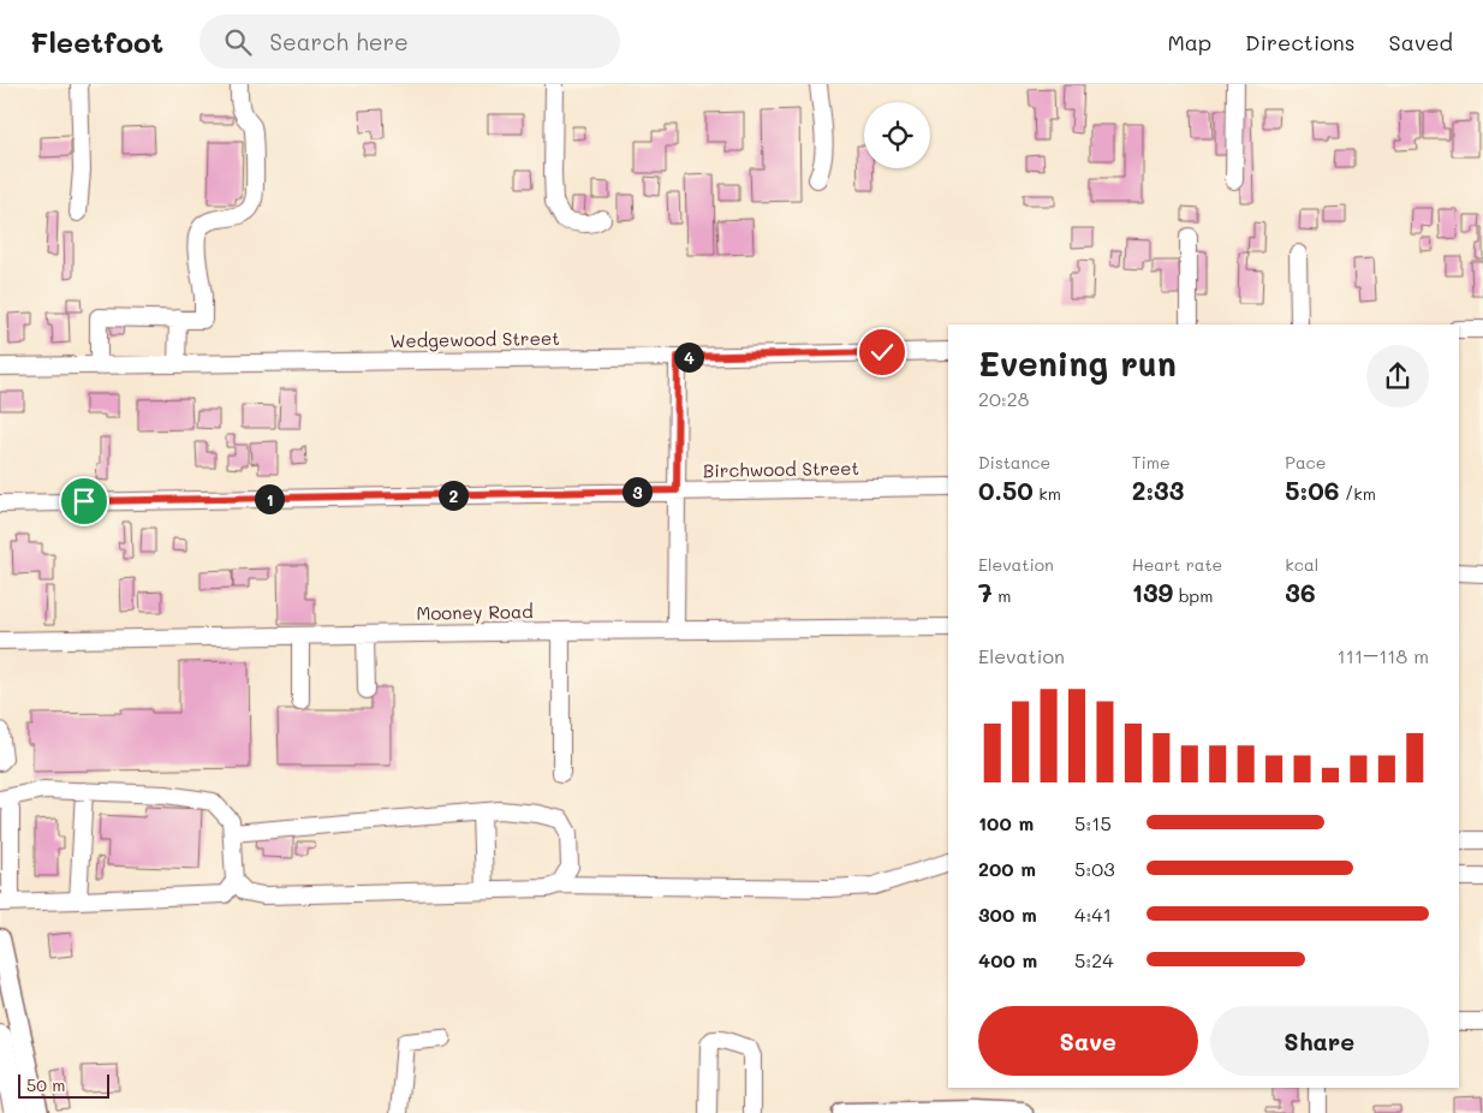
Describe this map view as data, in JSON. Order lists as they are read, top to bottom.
{
  "streets": {
    "street": ["Wedgewood Street", "Birchwood Street", "Mooney Road"]
  },
  "scale_bar": "50 m",
  "page": {
    "header": "Fleetfoot",
    "search": "Search here",
    "nav": ["Map", "Directions", "Saved"],
    "heading": ["Evening run", "20:28"],
    "pins": [
      "4",
      "3",
      "2",
      "1"
    ],
    "stats": [
      ["Distance", "0.50 km"],
      ["Time", "2:33"],
      ["Pace", "5:06 /km"],
      ["Elevation", "7 m"],
      ["Heart rate", "139 bpm"],
      ["kcal", "36"]
    ],
    "chart": ["Elevation", "111–118 m"],
    "list": [
      {
        "name": "100 m",
        "note": "5:15"
      },
      {
        "name": "200 m",
        "note": "5:03"
      },
      {
        "name": "300 m",
        "note": "4:41"
      },
      {
        "name": "400 m",
        "note": "5:24"
      }
    ],
    "buttons": ["Save", "Share"],
    "scale": "50 m"
  }
}
